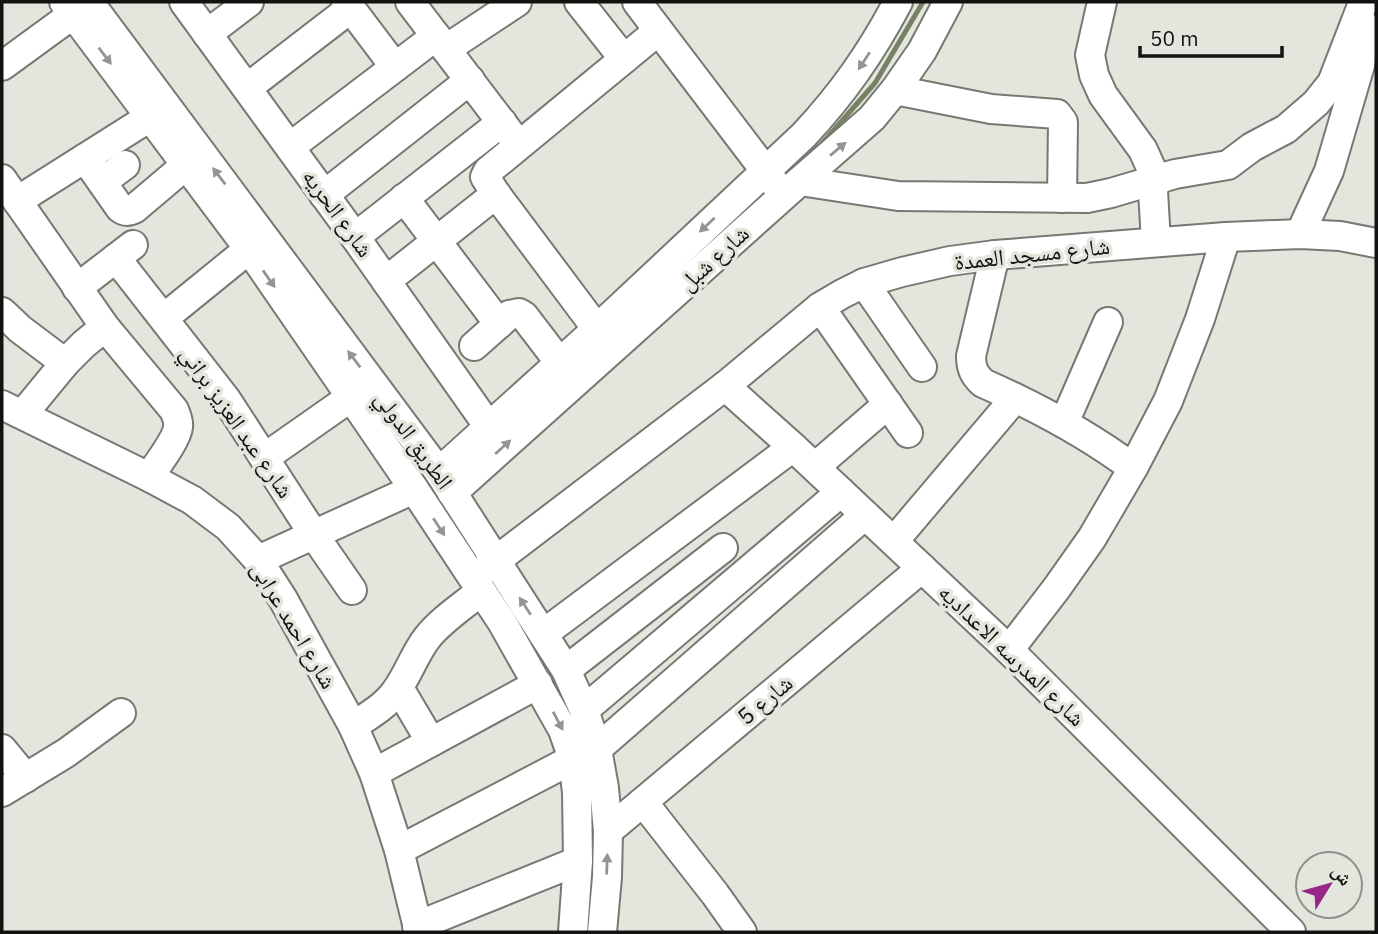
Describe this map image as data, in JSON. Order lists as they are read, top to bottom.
{
  "streets": {
    "street": [
      "شارع الحريه",
      "شارع مسجد العمدة",
      "شارع شبل",
      "شارع عبد العزيز براني",
      "الطريق الدولي",
      "شارع احمد عرابى",
      "شارع المدرسه الاعداديه",
      "شارع 5"
    ]
  },
  "crossings": [
    ["شارع الحريه", "شارع شبل"],
    ["شارع مسجد العمدة", "الطريق الدولي"],
    ["شارع مسجد العمدة", "شارع احمد عرابى"],
    ["شارع مسجد العمدة", "شارع المدرسه الاعداديه"],
    ["شارع شبل", "الطريق الدولي"],
    ["الطريق الدولي", "شارع 5"],
    ["شارع المدرسه الاعداديه", "شارع 5"]
  ],
  "scale_bar": "50 m",
  "north": "top right"
}
